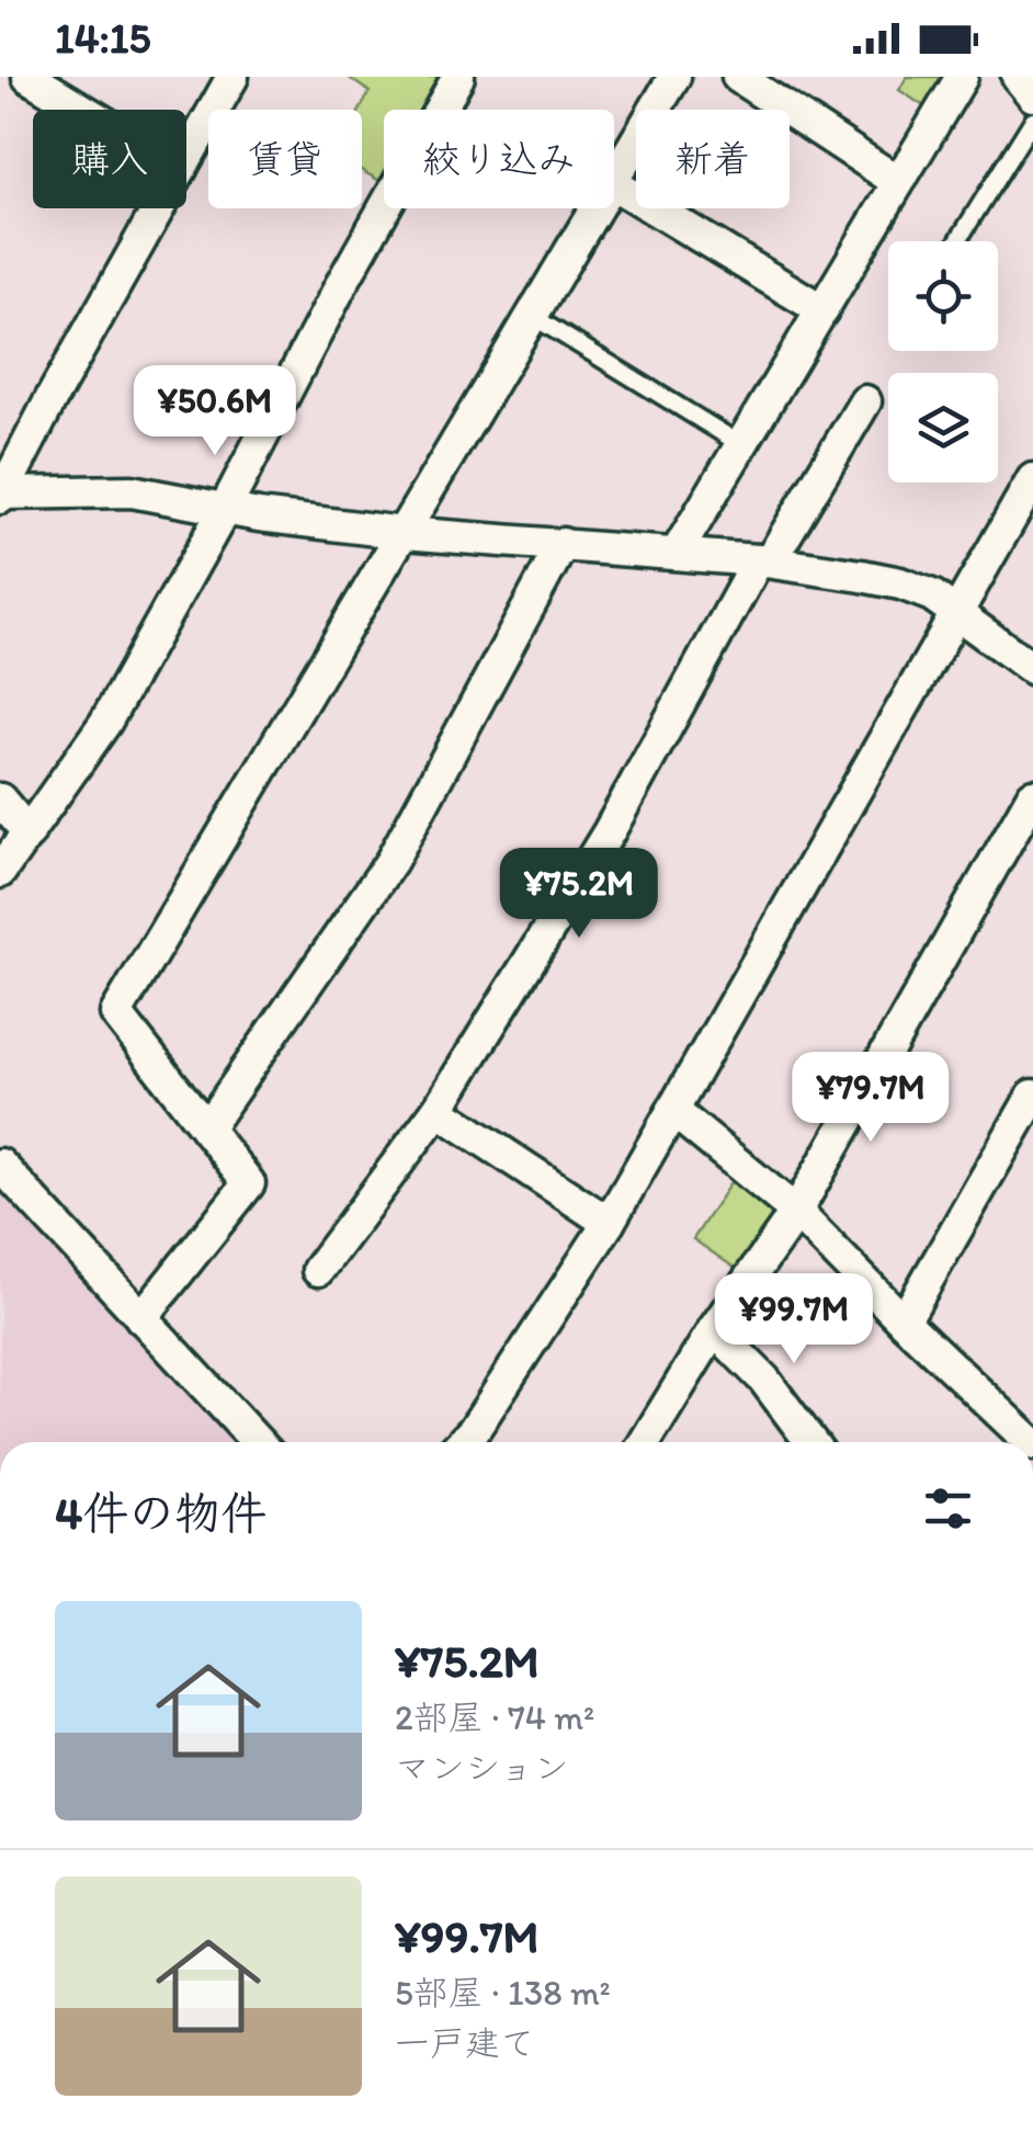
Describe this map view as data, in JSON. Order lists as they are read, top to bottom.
{
  "page": {
    "status": "14:15",
    "chip": [
      "購入",
      "賃貸",
      "絞り込み",
      "新着"
    ],
    "price": [
      "¥50.6M",
      "¥75.2M",
      "¥79.7M",
      "¥99.7M"
    ],
    "heading": "4件の物件",
    "list": [
      {
        "name": "¥75.2M",
        "note": "2部屋 · 74 m² · マンション"
      },
      {
        "name": "¥99.7M",
        "note": "5部屋 · 138 m² · 一戸建て"
      }
    ]
  }
}
